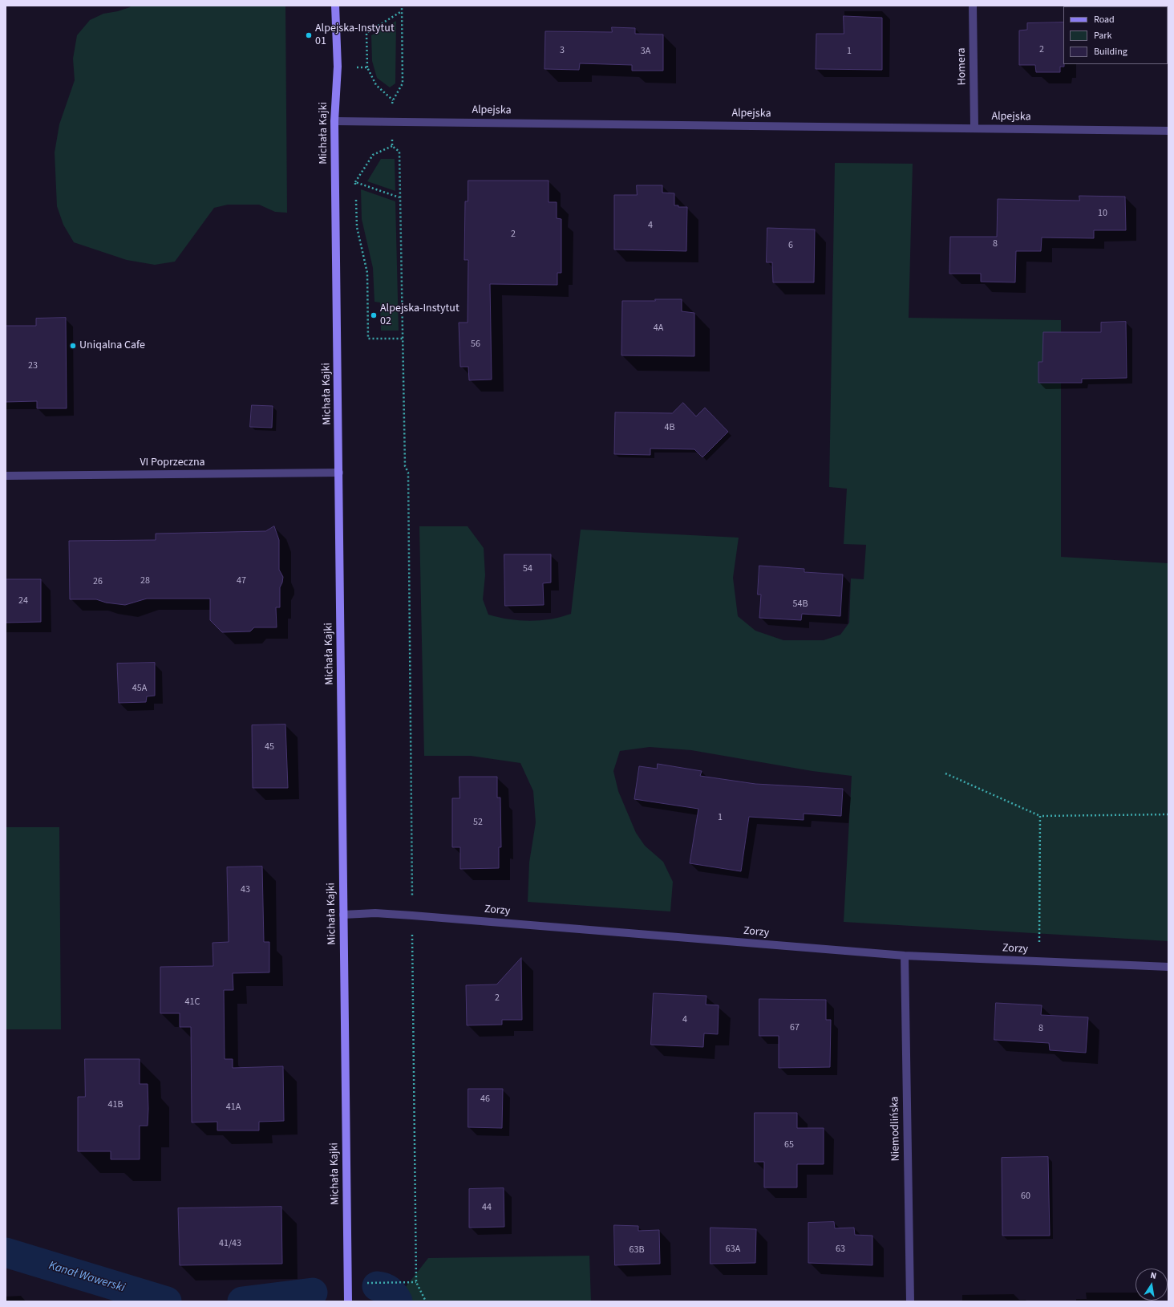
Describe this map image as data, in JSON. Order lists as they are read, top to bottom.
{
  "streets": {
    "street": [
      "Homera",
      "Alpejska",
      "Michała Kajki",
      "VI Poprzeczna",
      "Zorzy",
      "Niemodlińska"
    ]
  },
  "crossings": [
    ["Homera", "Alpejska"],
    ["Alpejska", "Michała Kajki"],
    ["Michała Kajki", "VI Poprzeczna"],
    ["Michała Kajki", "Zorzy"],
    ["Zorzy", "Niemodlińska"]
  ],
  "water": ["Kanał Wawerski"],
  "places": ["Alpejska-Instytut 01", "Alpejska-Instytut 02", "Uniqalna Cafe"],
  "house_numbers": [
    "2",
    "3",
    "3A",
    "1",
    "10",
    "4",
    "2",
    "8",
    "6",
    "4A",
    "56",
    "23",
    "4B",
    "54",
    "28",
    "47",
    "26",
    "24",
    "54B",
    "45A",
    "45",
    "1",
    "52",
    "43",
    "2",
    "41C",
    "4",
    "67",
    "8",
    "46",
    "41B",
    "41A",
    "65",
    "60",
    "44",
    "41/43",
    "63A",
    "63",
    "63B"
  ],
  "legend": ["Road", "Park", "Building"],
  "north": "top"
}
